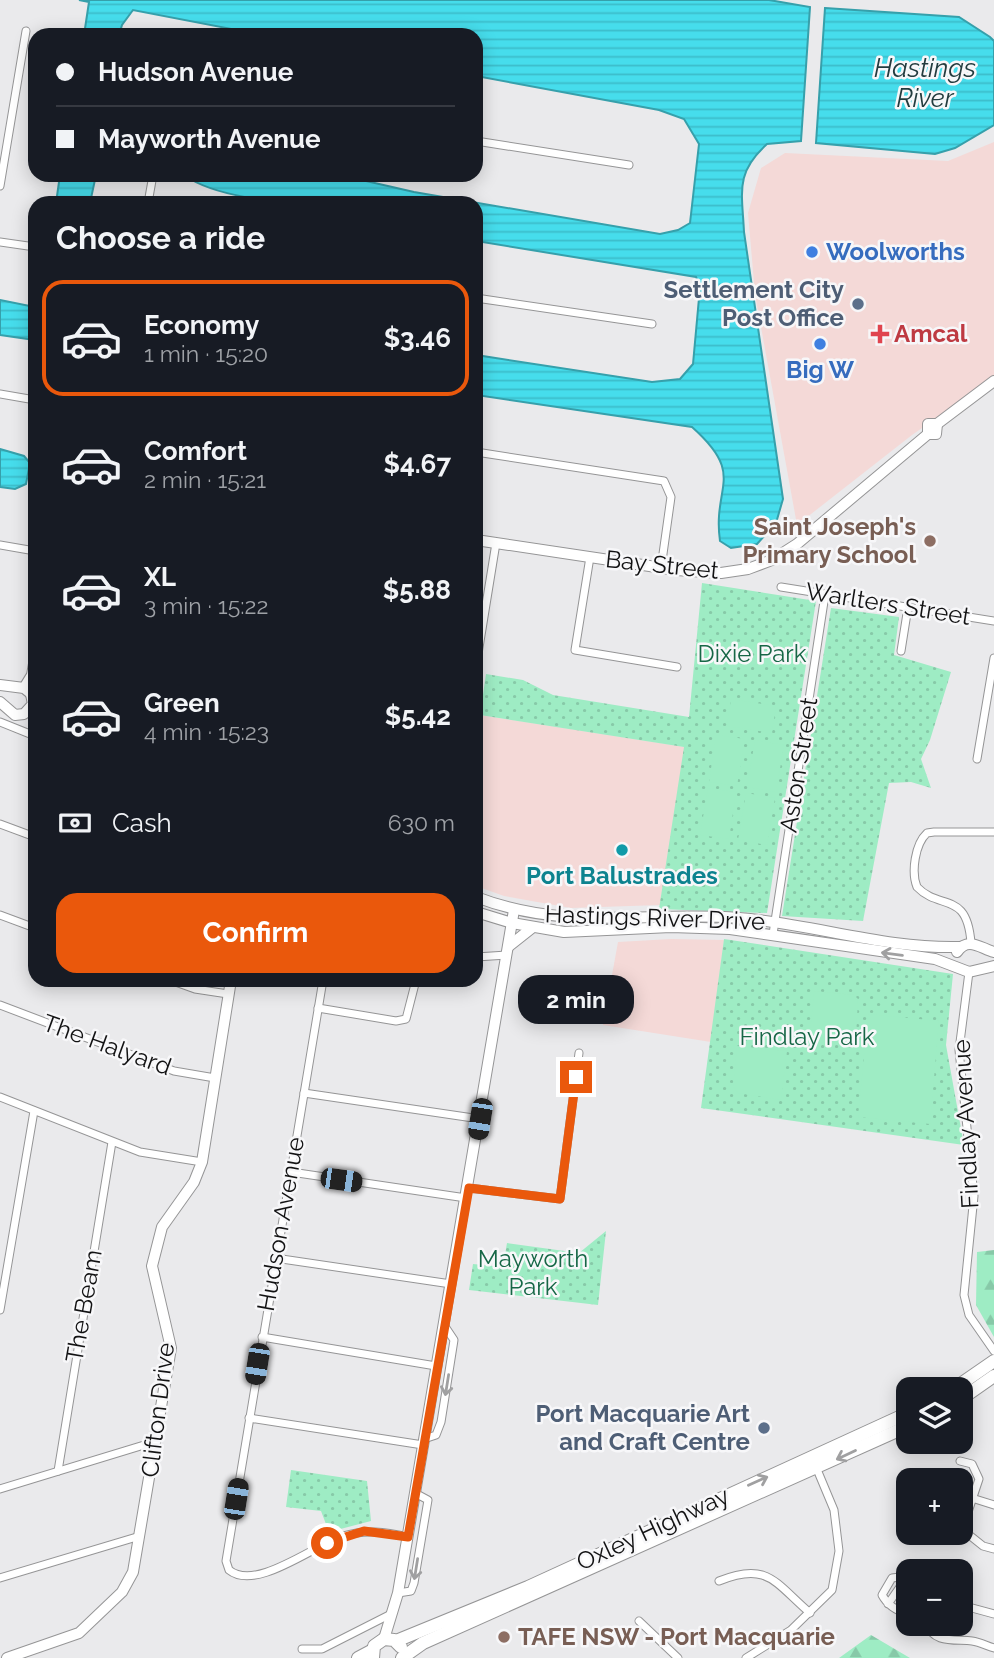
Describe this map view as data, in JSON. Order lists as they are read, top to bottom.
{
  "streets": {
    "main road": ["Oxley Highway"],
    "street": [
      "Bay Street",
      "Warlters Street",
      "Aston Street",
      "Hastings River Drive",
      "The Halyard",
      "Findlay Avenue",
      "Hudson Avenue",
      "The Beam",
      "Clifton Drive"
    ]
  },
  "crossings": [
    ["Warlters Street", "Aston Street"],
    ["Aston Street", "Hastings River Drive"],
    ["Hastings River Drive", "Findlay Avenue"],
    ["The Halyard", "Clifton Drive"]
  ],
  "water": ["Hastings River"],
  "parks": ["Dixie Park", "Findlay Park", "Mayworth Park"],
  "places": {
    "other": [
      "Woolworths",
      "Settlement City Post Office",
      "Big W",
      "Saint Joseph's Primary School",
      "Port Balustrades",
      "Port Macquarie Art and Craft Centre",
      "TAFE NSW - Port Macquarie"
    ],
    "health": ["Amcal"]
  },
  "page": {
    "banner": ["Hudson Avenue", "Mayworth Avenue"],
    "heading": "Choose a ride",
    "list": [
      {
        "name": "Economy",
        "note": "1 min · 15:20",
        "value": "$3.46"
      },
      {
        "name": "Comfort",
        "note": "2 min · 15:21",
        "value": "$4.67"
      },
      {
        "name": "XL",
        "note": "3 min · 15:22",
        "value": "$5.88"
      },
      {
        "name": "Green",
        "note": "4 min · 15:23",
        "value": "$5.42"
      }
    ],
    "pay": ["Cash", "630 m"],
    "buttons": "Confirm",
    "bubble": "2 min",
    "map_buttons": ["+", "−"]
  }
}
